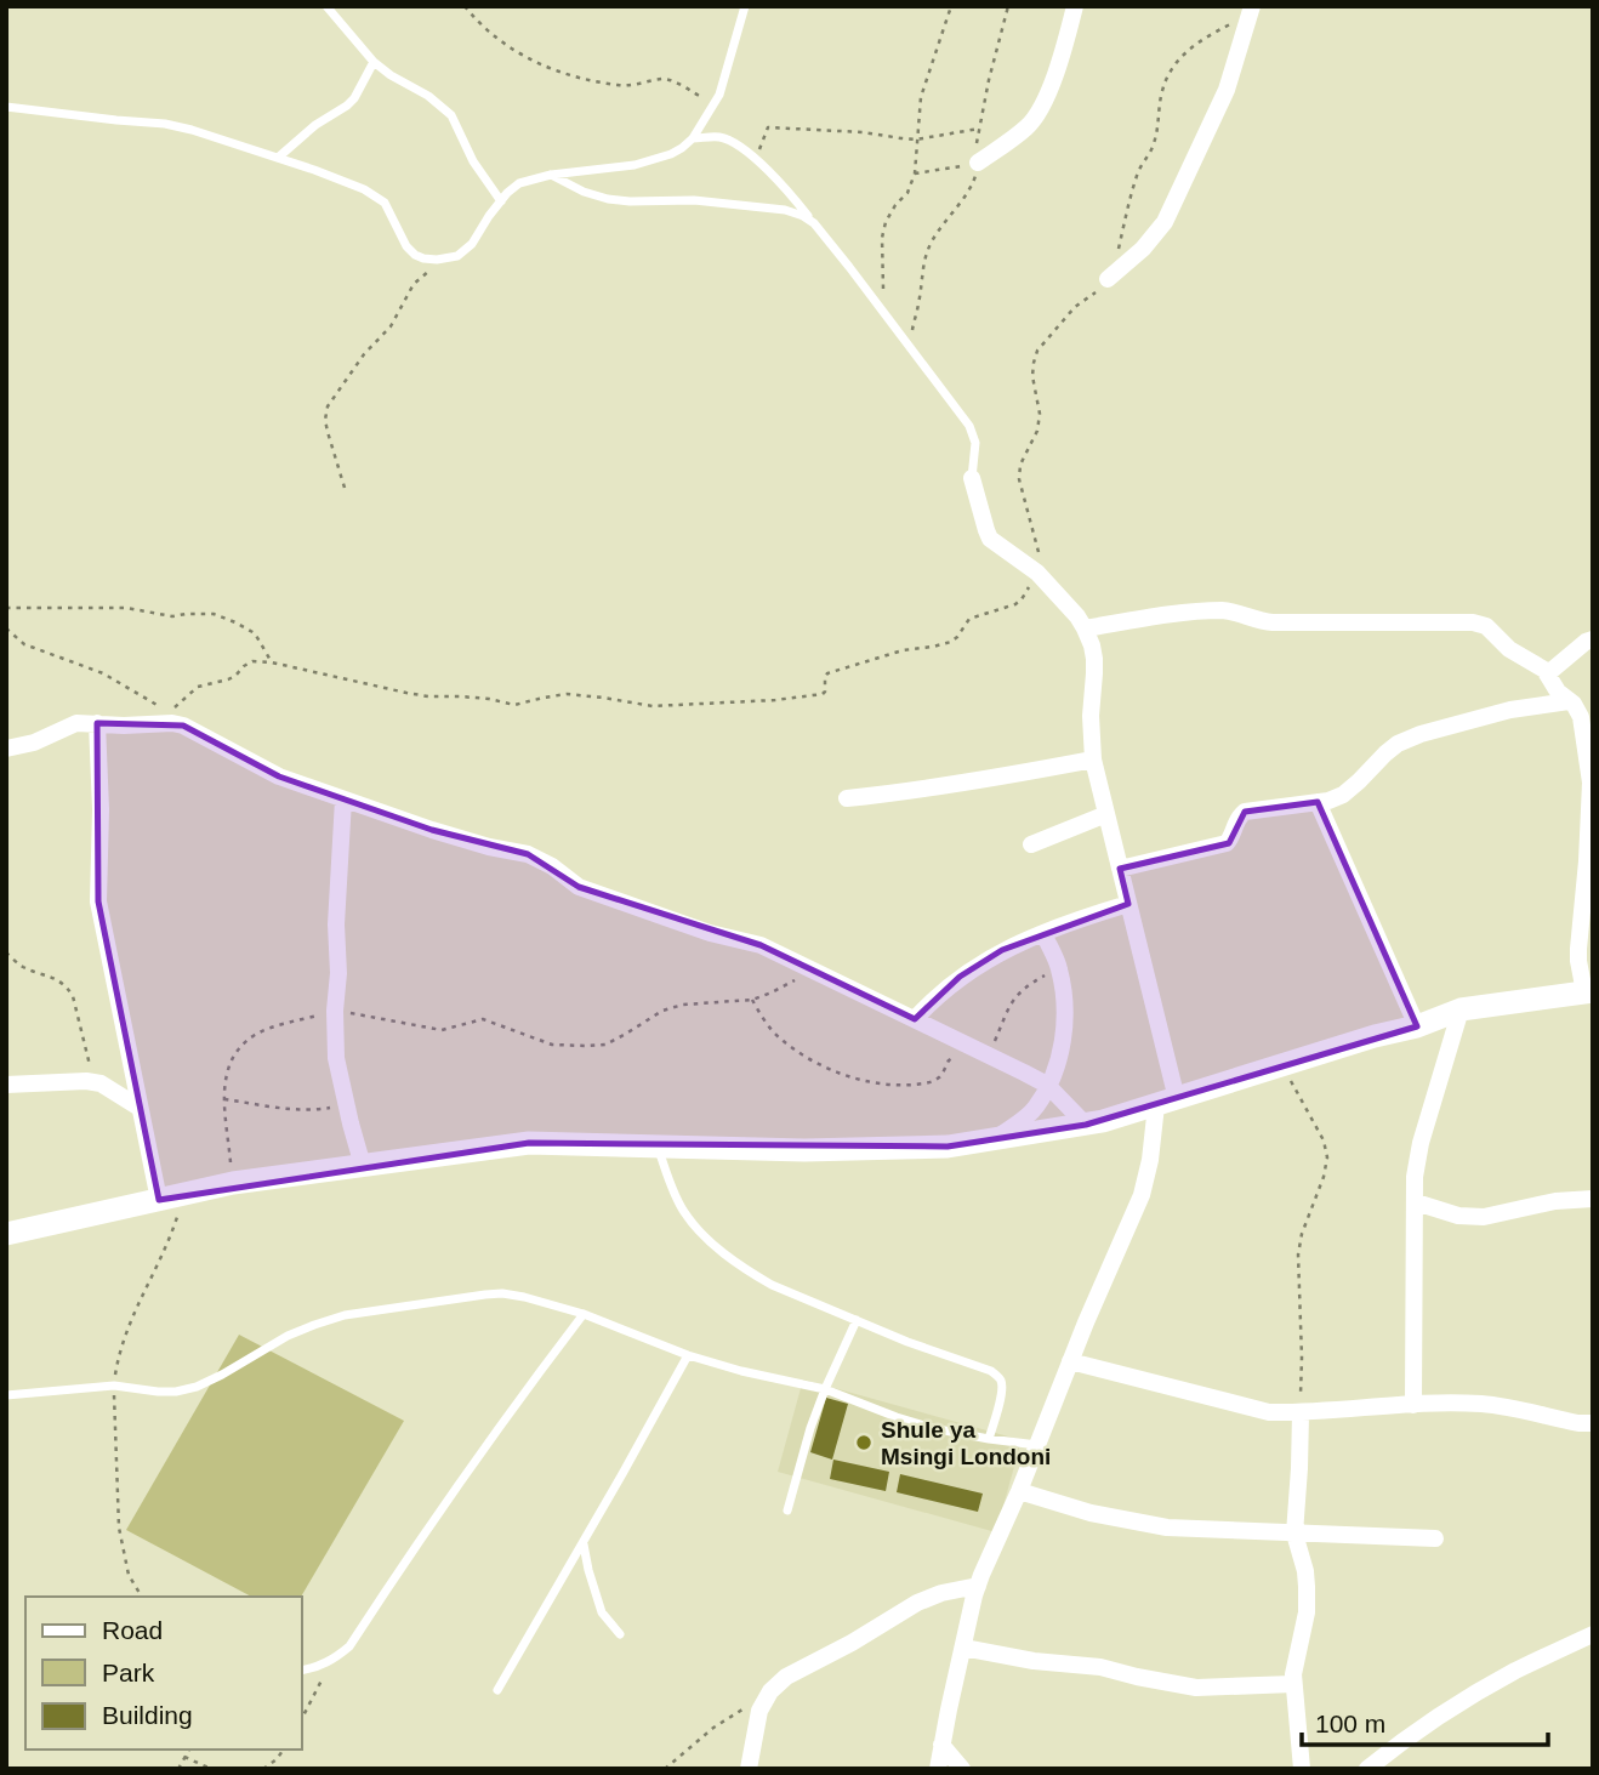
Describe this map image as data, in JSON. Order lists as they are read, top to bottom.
{
  "places": ["Shule ya Msingi Londoni"],
  "legend": ["Road", "Park", "Building"],
  "scale_bar": "100 m"
}
